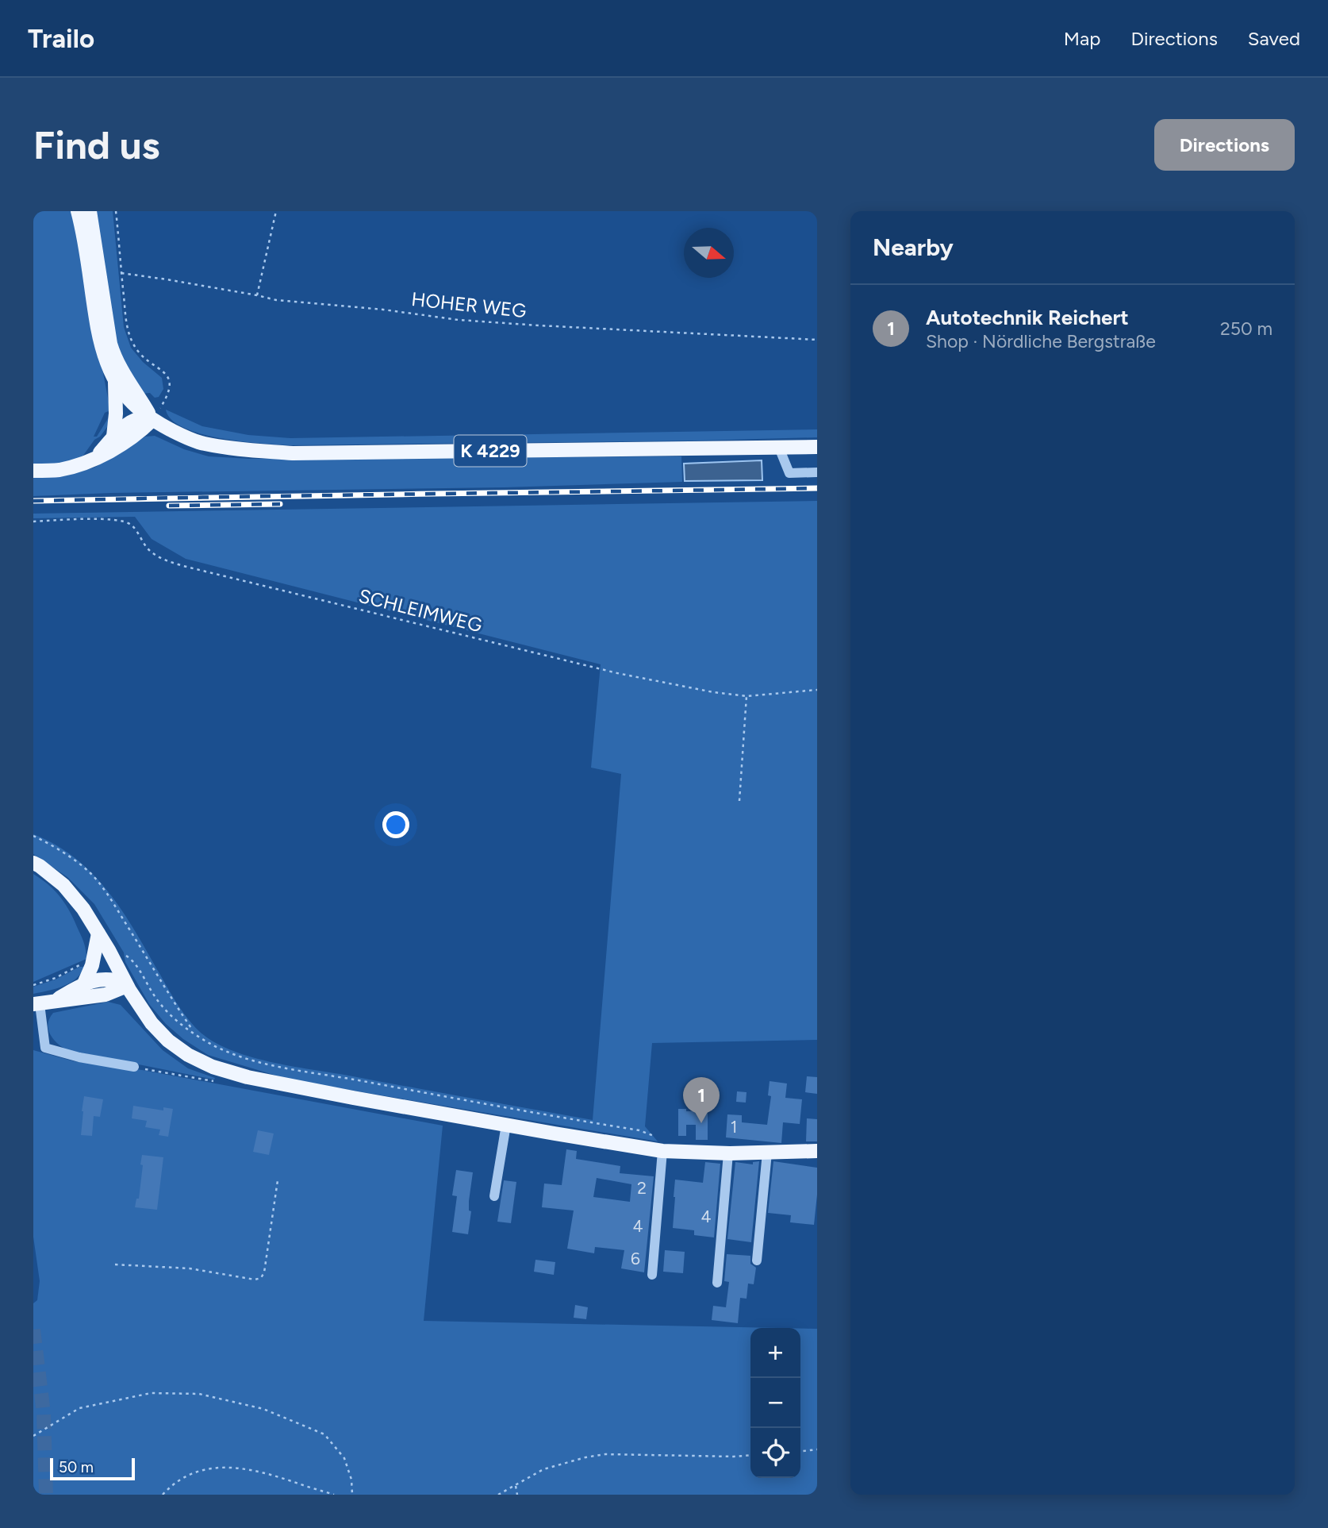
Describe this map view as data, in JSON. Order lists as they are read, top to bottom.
{
  "streets": {
    "main road": ["K 4229"],
    "path": ["HOHER WEG", "SCHLEIMWEG"]
  },
  "house_numbers": [
    "1",
    "2",
    "4",
    "4",
    "6"
  ],
  "scale_bar": "50 m",
  "north": "right",
  "page": {
    "header": "Trailo",
    "nav": ["Map", "Directions", "Saved"],
    "buttons": "Directions",
    "title": "Find us",
    "heading": "Nearby",
    "list": [
      {
        "mark": "1",
        "name": "Autotechnik Reichert",
        "note": "Shop · Nördliche Bergstraße",
        "value": "250 m"
      }
    ],
    "pins": "1",
    "map_buttons": ["+", "−"],
    "scale": "50 m"
  }
}
